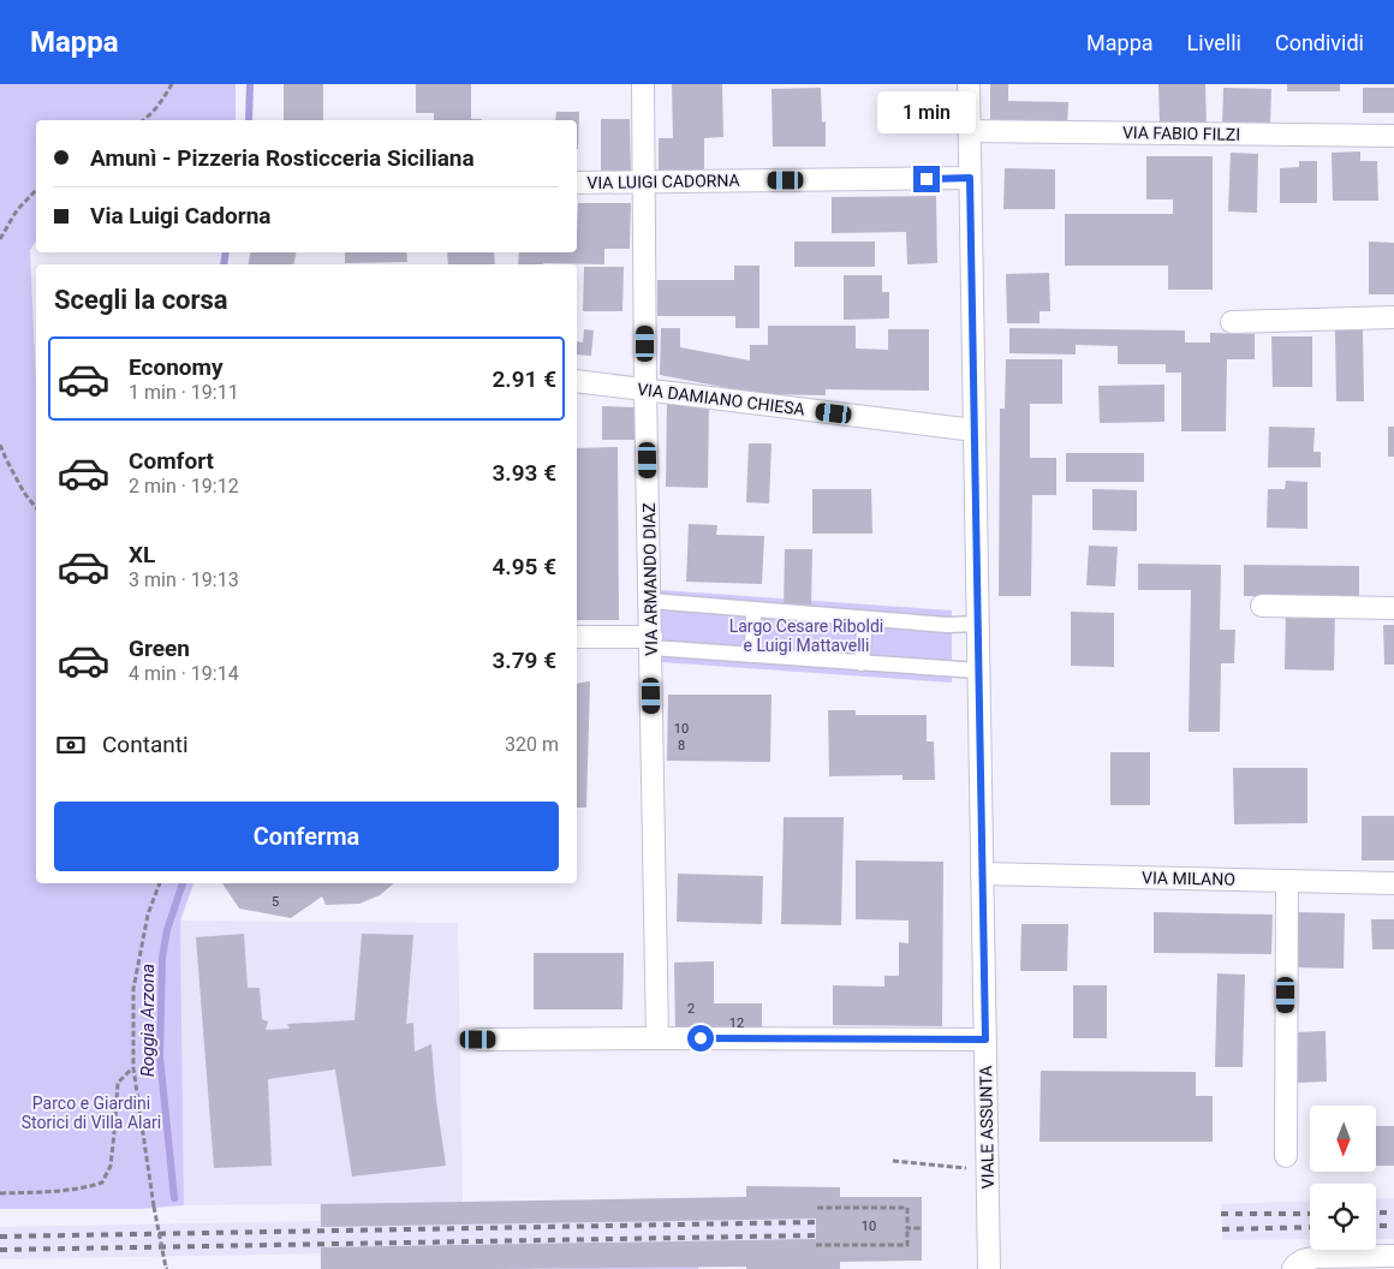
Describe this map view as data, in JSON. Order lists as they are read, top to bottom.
{
  "streets": {
    "street": [
      "VIA FABIO FILZI",
      "VIA LUIGI CADORNA",
      "VIA DAMIANO CHIESA",
      "VIA ARMANDO DIAZ",
      "VIA MILANO",
      "VIALE ASSUNTA"
    ]
  },
  "crossings": [
    ["VIA FABIO FILZI", "VIALE ASSUNTA"],
    ["VIA LUIGI CADORNA", "VIA ARMANDO DIAZ"],
    ["VIA LUIGI CADORNA", "VIALE ASSUNTA"],
    ["VIA DAMIANO CHIESA", "VIA ARMANDO DIAZ"],
    ["VIA DAMIANO CHIESA", "VIALE ASSUNTA"],
    ["VIA MILANO", "VIALE ASSUNTA"]
  ],
  "water": ["Roggia Arzona"],
  "parks": ["Largo Cesare Riboldi e Luigi Mattavelli", "Parco e Giardini Storici di Villa Alari"],
  "house_numbers": [
    "10",
    "8",
    "5",
    "2",
    "12",
    "10"
  ],
  "north": "bottom",
  "page": {
    "header": "Mappa",
    "nav": ["Mappa", "Livelli", "Condividi"],
    "bubble": "1 min",
    "banner": ["Amunì - Pizzeria Rosticceria Siciliana", "Via Luigi Cadorna"],
    "heading": "Scegli la corsa",
    "list": [
      {
        "name": "Economy",
        "note": "1 min · 19:11",
        "value": "2.91 €"
      },
      {
        "name": "Comfort",
        "note": "2 min · 19:12",
        "value": "3.93 €"
      },
      {
        "name": "XL",
        "note": "3 min · 19:13",
        "value": "4.95 €"
      },
      {
        "name": "Green",
        "note": "4 min · 19:14",
        "value": "3.79 €"
      }
    ],
    "pay": ["Contanti", "320 m"],
    "buttons": "Conferma"
  }
}
